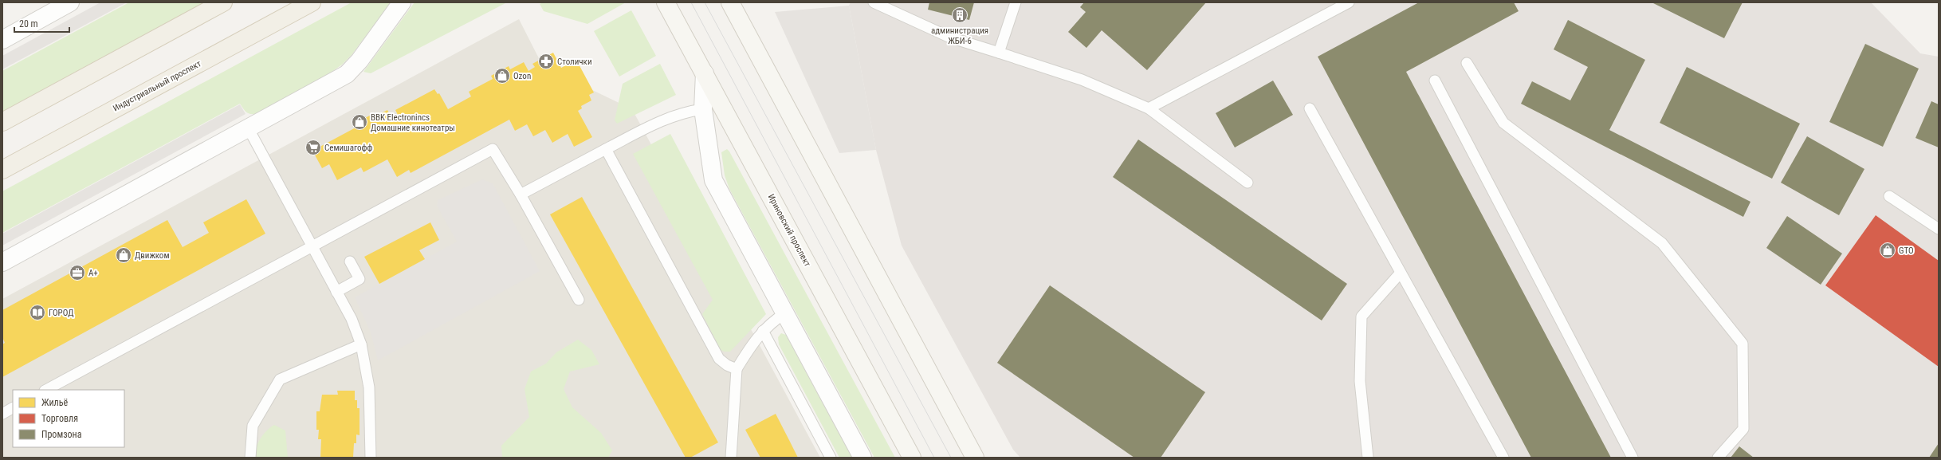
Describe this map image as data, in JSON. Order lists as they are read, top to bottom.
{
  "streets": {
    "main road": ["Индустриальный проспект", "Ириновский проспект"]
  },
  "places": {
    "building": ["администрация ЖБИ-6"],
    "pharmacy": ["Столички"],
    "shop": [
      "Ozon",
      "BBK Electronincs Домашние кинотеатры",
      "GTO",
      "Движком"
    ],
    "supermarket": ["Семишагофф"],
    "office": ["А+"],
    "library": ["ГОРОД"]
  },
  "legend": ["Жильё", "Торговля", "Промзона"],
  "scale_bar": "20 m"
}
